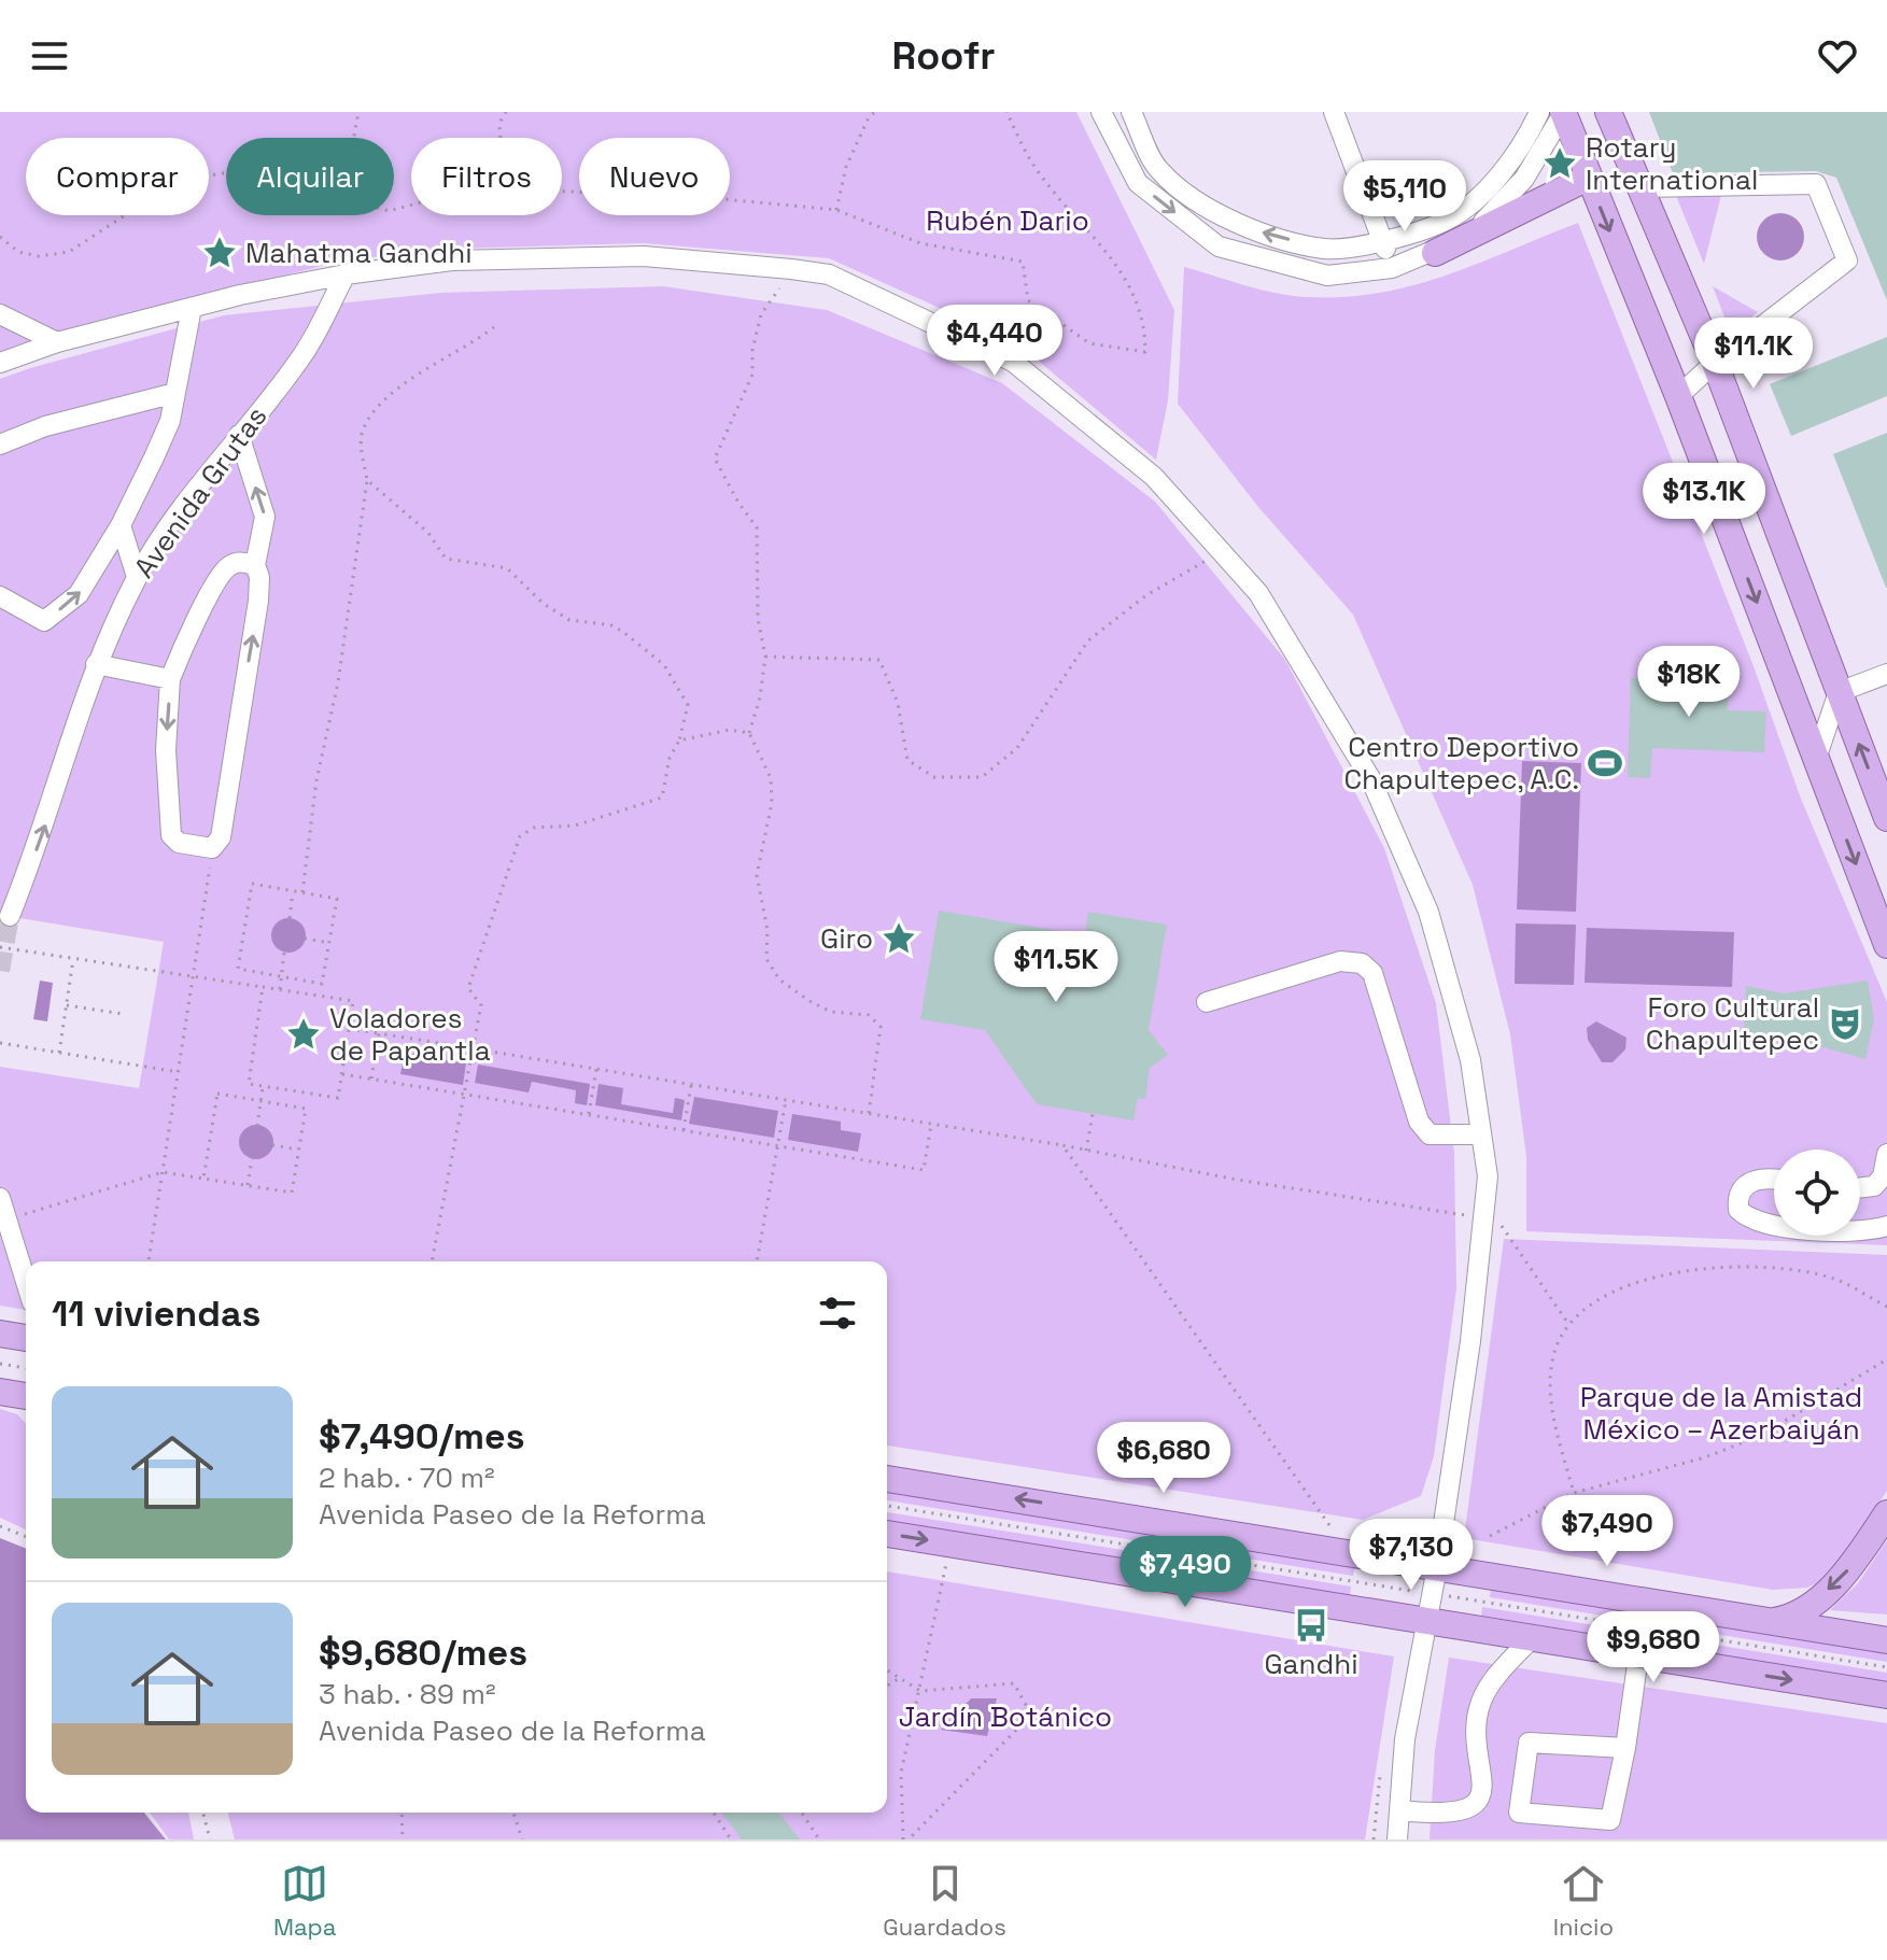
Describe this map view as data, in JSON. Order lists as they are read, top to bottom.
{
  "streets": {
    "street": ["Avenida Grutas"]
  },
  "parks": ["Rubén Dario", "Parque de la Amistad México – Azerbaiyán", "Jardín Botánico"],
  "places": {
    "place": [
      "Rotary International",
      "Mahatma Gandhi",
      "Giro",
      "Voladores de Papantla"
    ],
    "sports": ["Centro Deportivo Chapultepec, A.C."],
    "theatre": ["Foro Cultural Chapultepec"],
    "bus stop": ["Gandhi"]
  },
  "page": {
    "header": "Roofr",
    "chip": [
      "Comprar",
      "Alquilar",
      "Filtros",
      "Nuevo"
    ],
    "price": [
      "$5,110",
      "$4,440",
      "$11.1K",
      "$13.1K",
      "$18K",
      "$11.5K",
      "$6,680",
      "$7,490",
      "$7,130",
      "$7,490",
      "$9,680"
    ],
    "heading": "11 viviendas",
    "list": [
      {
        "name": "$7,490/mes",
        "note": "2 hab. · 70 m² · Avenida Paseo de la Reforma"
      },
      {
        "name": "$9,680/mes",
        "note": "3 hab. · 89 m² · Avenida Paseo de la Reforma"
      }
    ],
    "tabs": ["Mapa", "Guardados", "Inicio"]
  }
}
